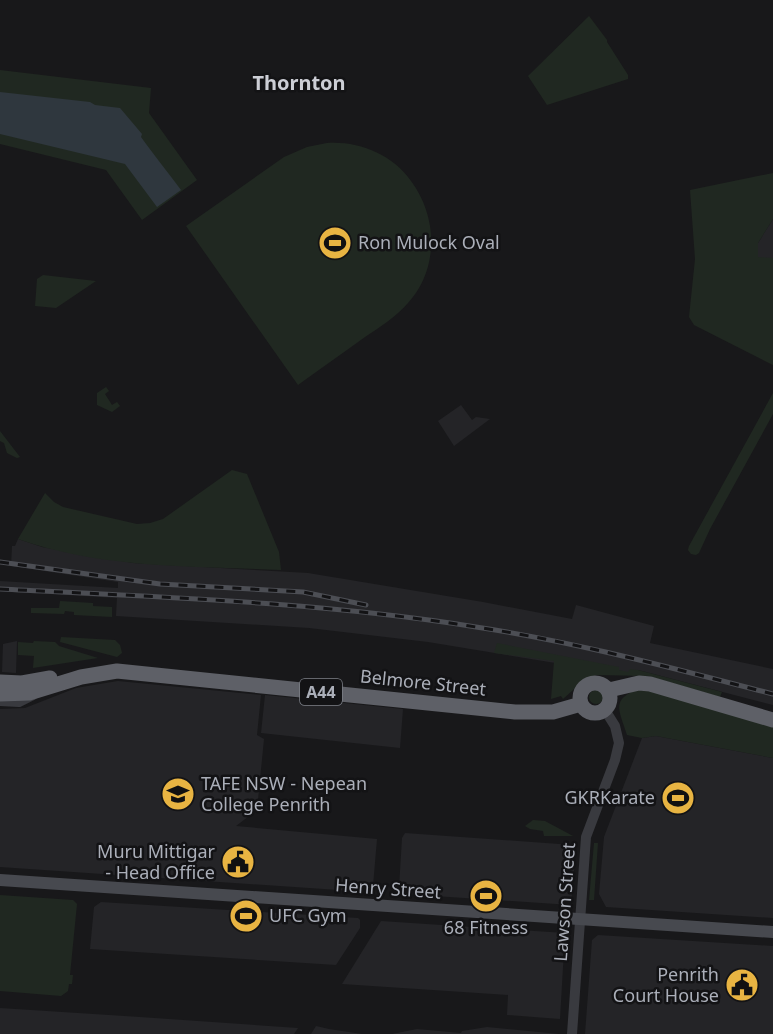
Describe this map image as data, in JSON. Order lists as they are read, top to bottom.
{
  "streets": {
    "highway": ["Belmore Street", "A44"],
    "main road": ["Henry Street"],
    "street": ["Lawson Street"]
  },
  "crossings": [
    ["Belmore Street", "A44"],
    ["Belmore Street", "Lawson Street"],
    ["A44", "Lawson Street"],
    ["Henry Street", "Lawson Street"]
  ],
  "districts": ["Thornton"],
  "places": {
    "sports": [
      "Ron Mulock Oval",
      "GKRKarate",
      "68 Fitness",
      "UFC Gym"
    ],
    "school or university": ["TAFE NSW - Nepean College Penrith"],
    "public building": ["Muru Mittigar - Head Office", "Penrith Court House"]
  }
}
